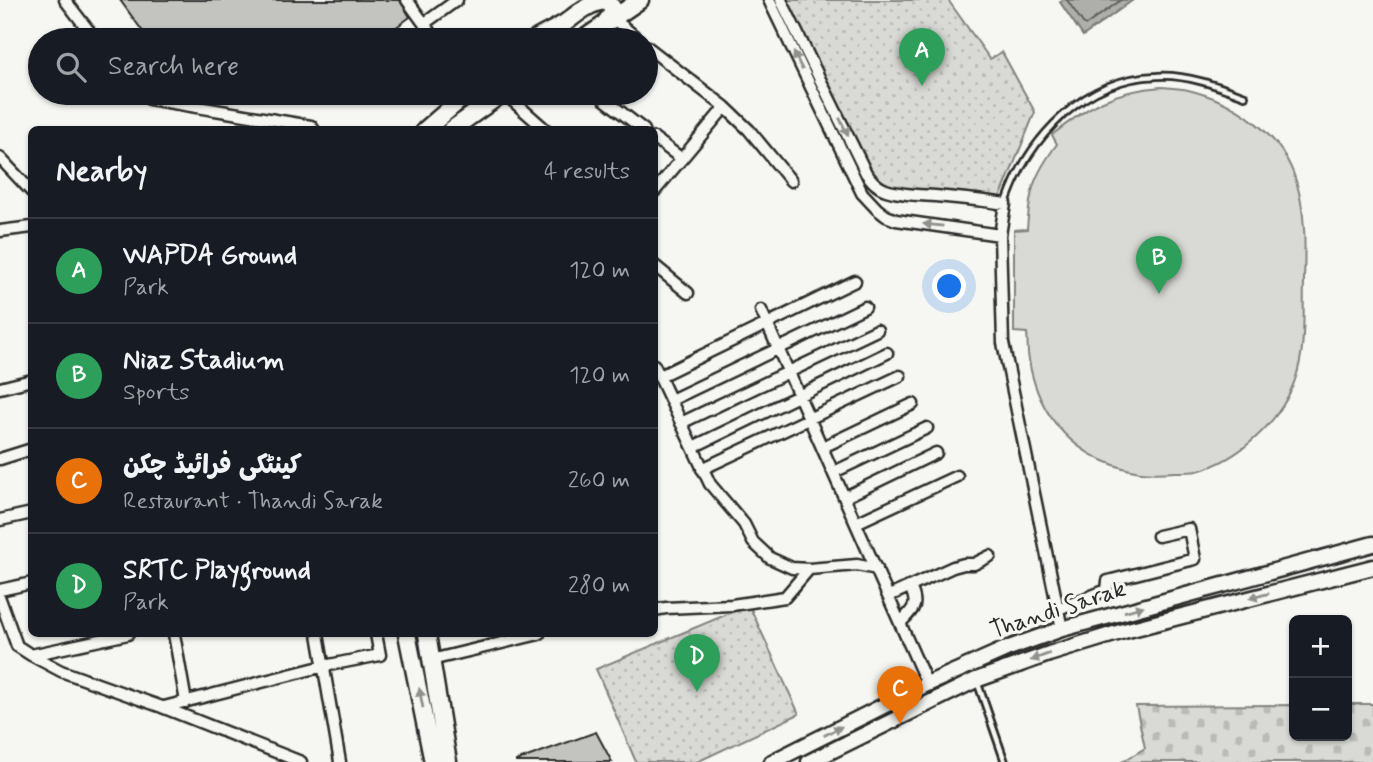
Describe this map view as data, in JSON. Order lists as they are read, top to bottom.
{
  "streets": {
    "main road": ["Thandi Sarak"]
  },
  "page": {
    "pins": [
      "A",
      "B",
      "D",
      "C"
    ],
    "search": "Search here",
    "heading": ["Nearby", "4 results"],
    "list": [
      {
        "mark": "A",
        "name": "WAPDA Ground",
        "note": "Park",
        "value": "120 m"
      },
      {
        "mark": "B",
        "name": "Niaz Stadium",
        "note": "Sports",
        "value": "120 m"
      },
      {
        "mark": "C",
        "name": "کینٹکی فرائیڈ چکن",
        "note": "Restaurant · Thandi Sarak",
        "value": "260 m"
      },
      {
        "mark": "D",
        "name": "SRTC Playground",
        "note": "Park",
        "value": "280 m"
      }
    ],
    "map_buttons": ["+", "−"]
  }
}
